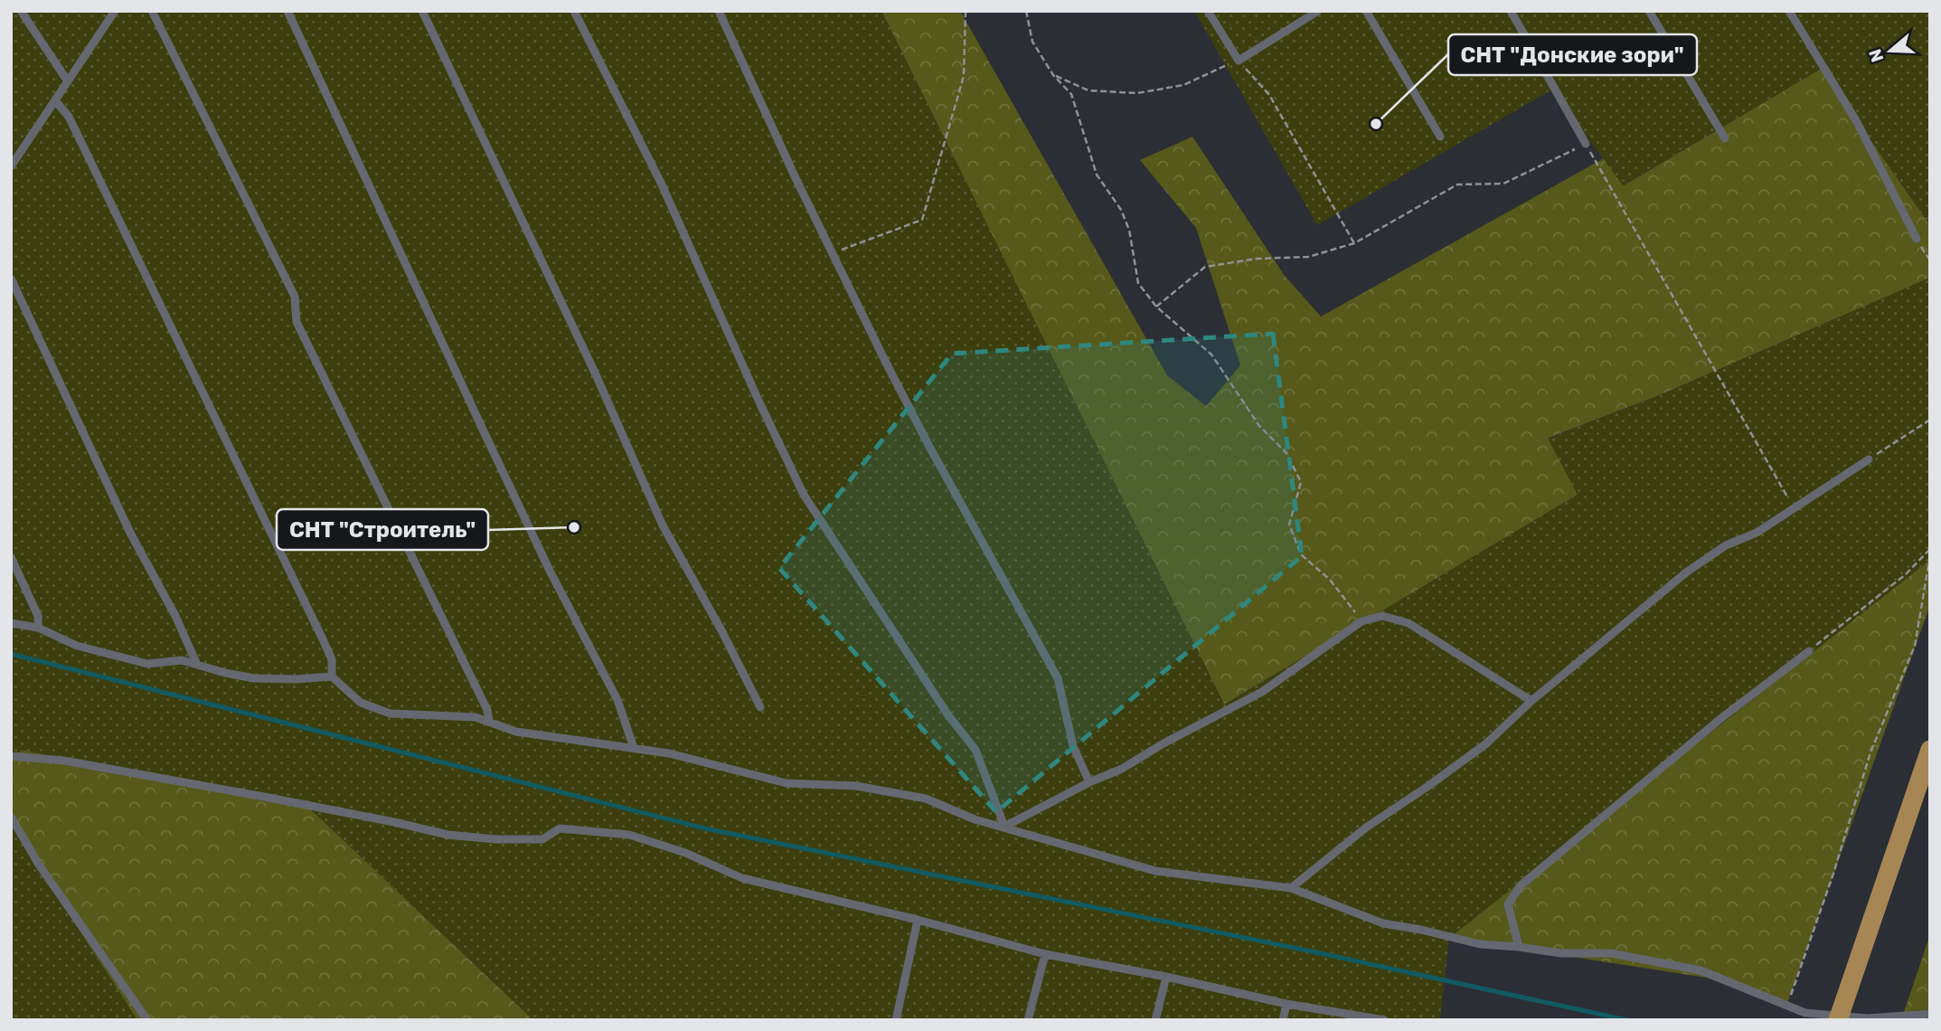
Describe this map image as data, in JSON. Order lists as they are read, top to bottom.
{
  "places": ["СНТ \"Донские зори\"", "СНТ \"Строитель\""],
  "north": "left"
}
